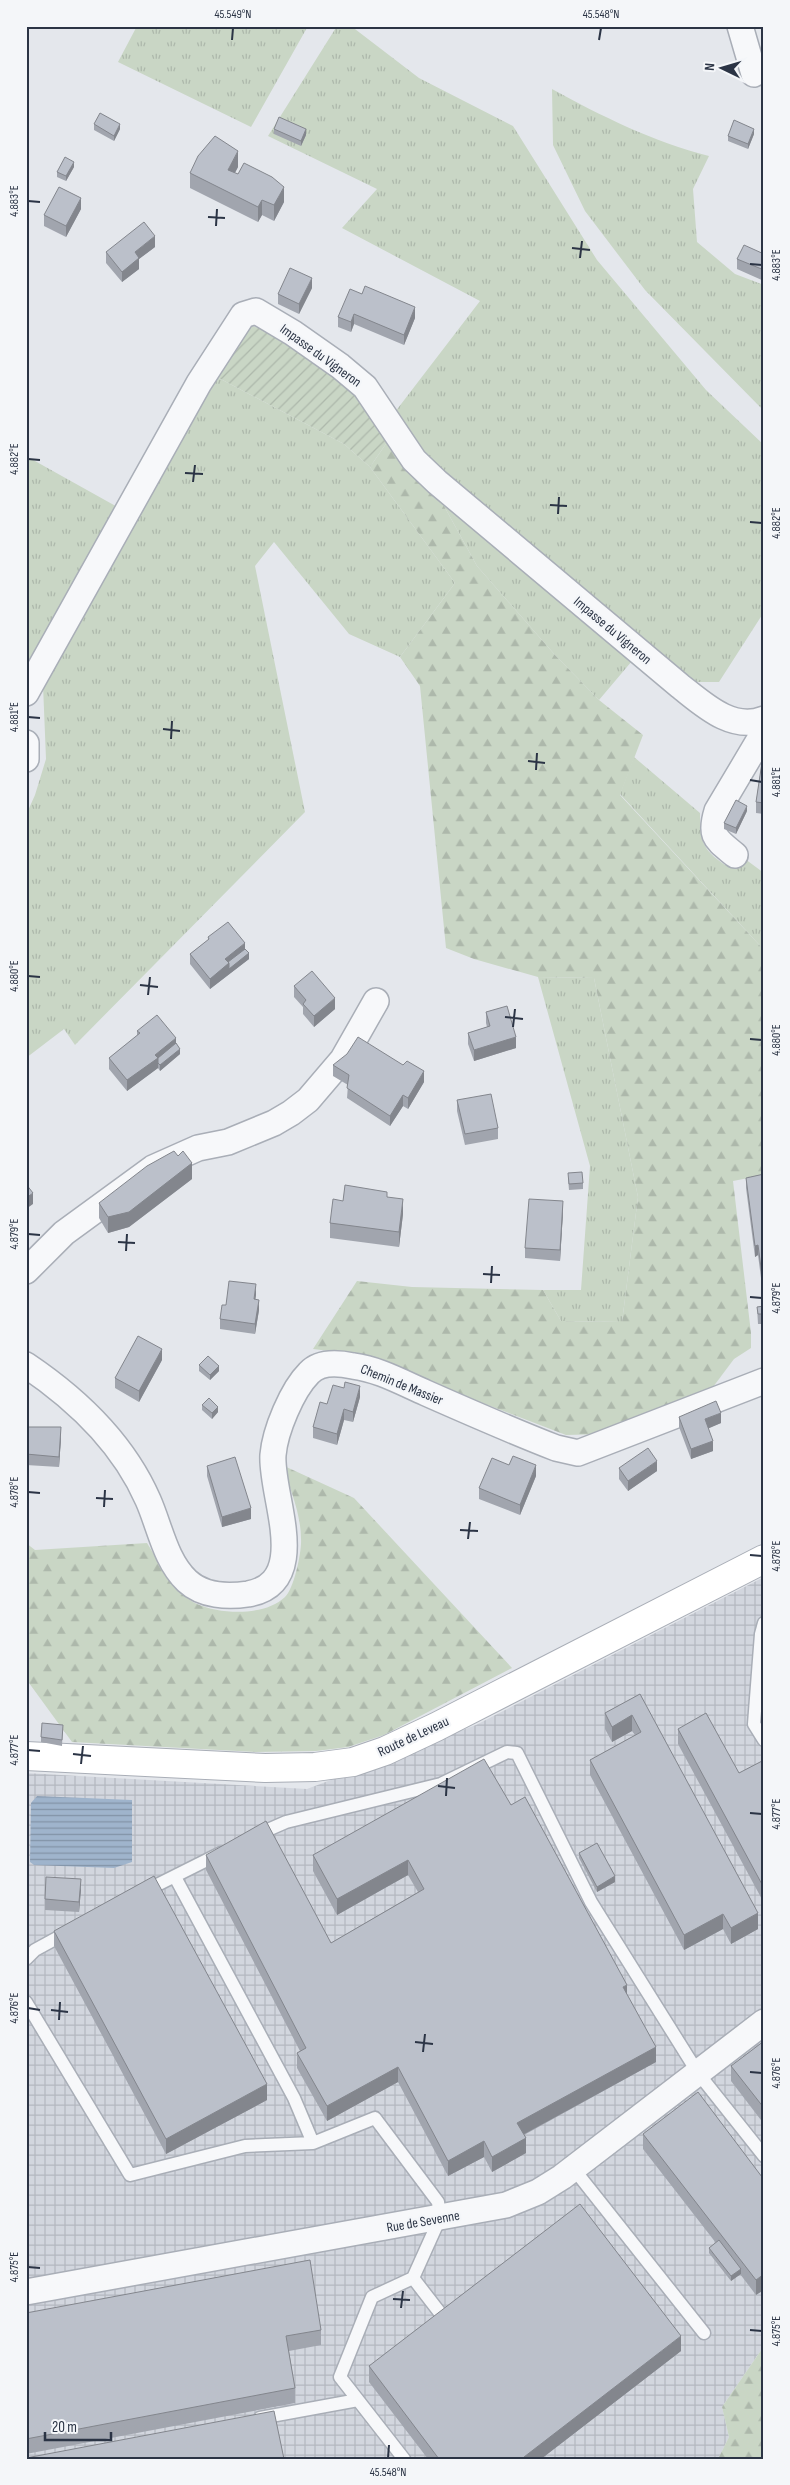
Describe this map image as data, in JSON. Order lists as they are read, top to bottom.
{
  "streets": {
    "street": [
      "Impasse du Vigneron",
      "Chemin de Massier",
      "Route de Leveau",
      "Rue de Sevenne"
    ]
  },
  "scale_bar": "20 m",
  "north": "left",
  "coordinates": [
    "45.549°N",
    "45.548°N",
    "4.883°E",
    "4.882°E",
    "4.881°E",
    "4.880°E",
    "4.879°E",
    "4.878°E",
    "4.877°E",
    "4.876°E",
    "4.875°E"
  ]
}
